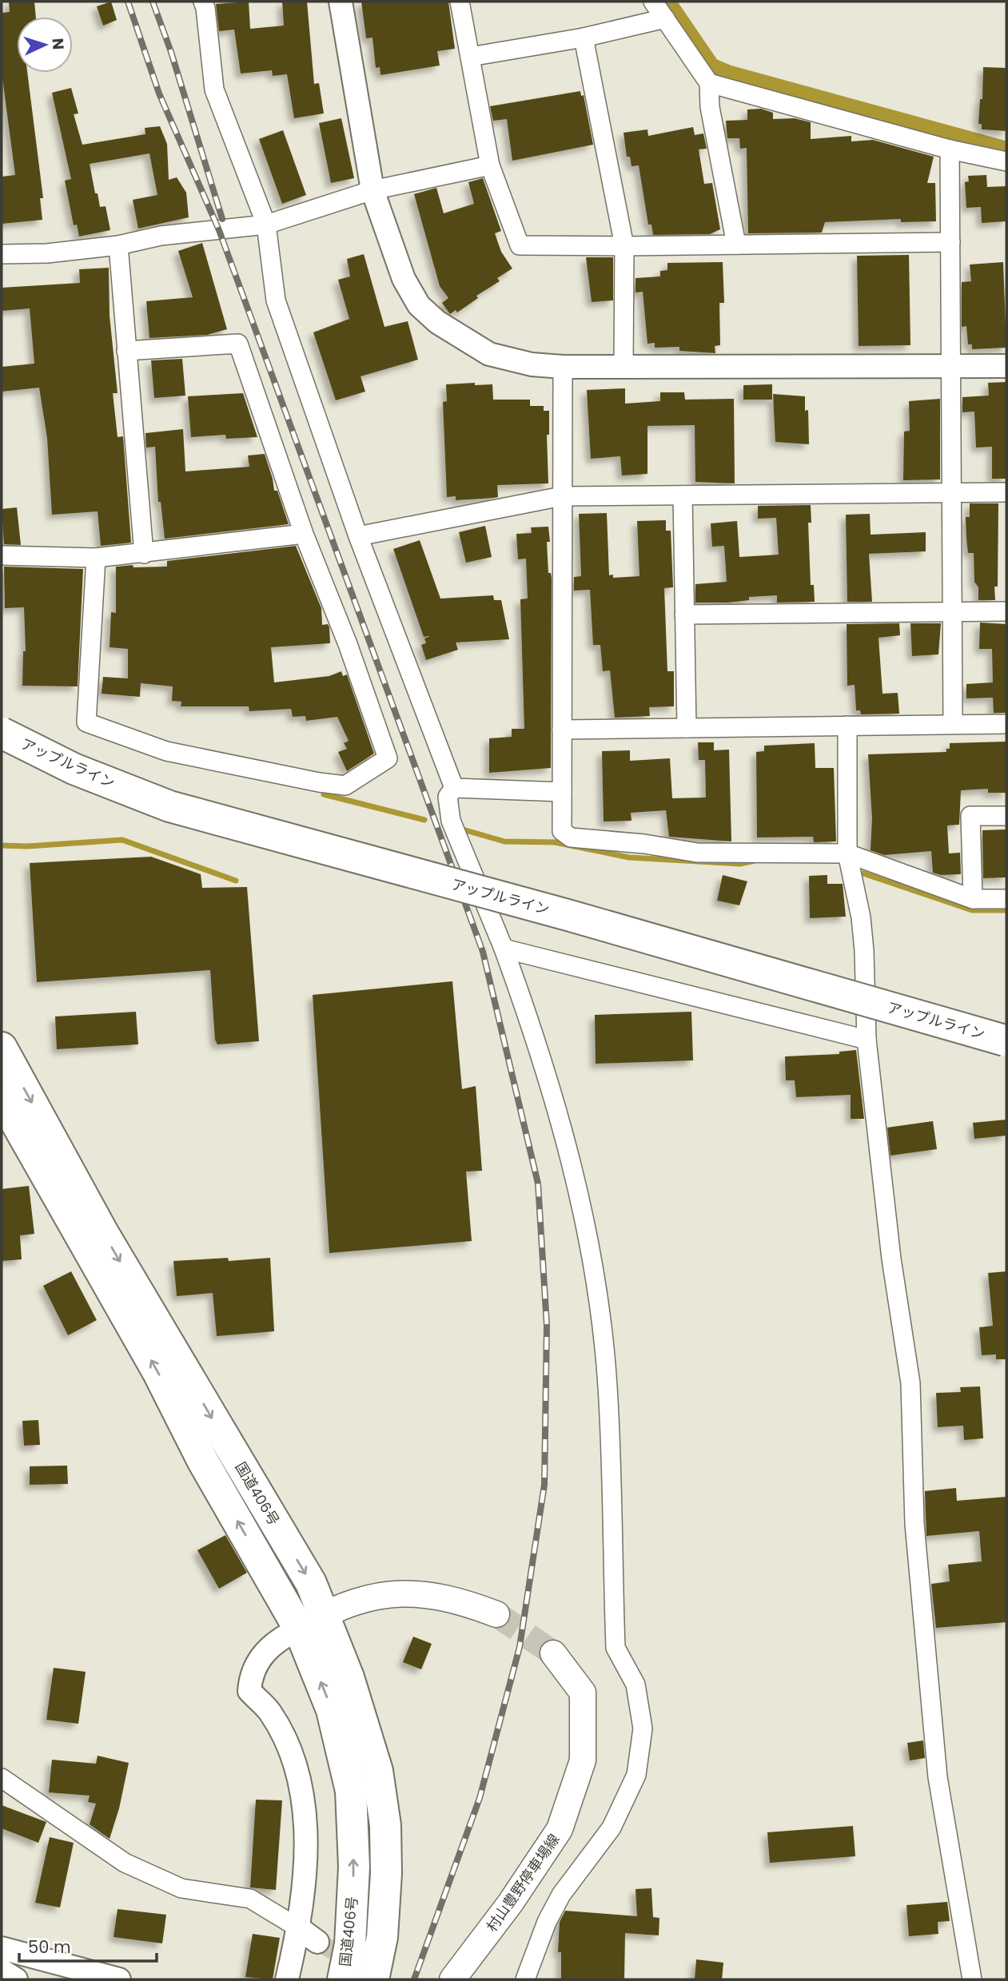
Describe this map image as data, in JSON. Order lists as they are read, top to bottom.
{
  "streets": {
    "highway": ["アップルライン", "国道406号"],
    "main road": ["村山豊野停車場線"]
  },
  "scale_bar": "50 m",
  "north": "right"
}
